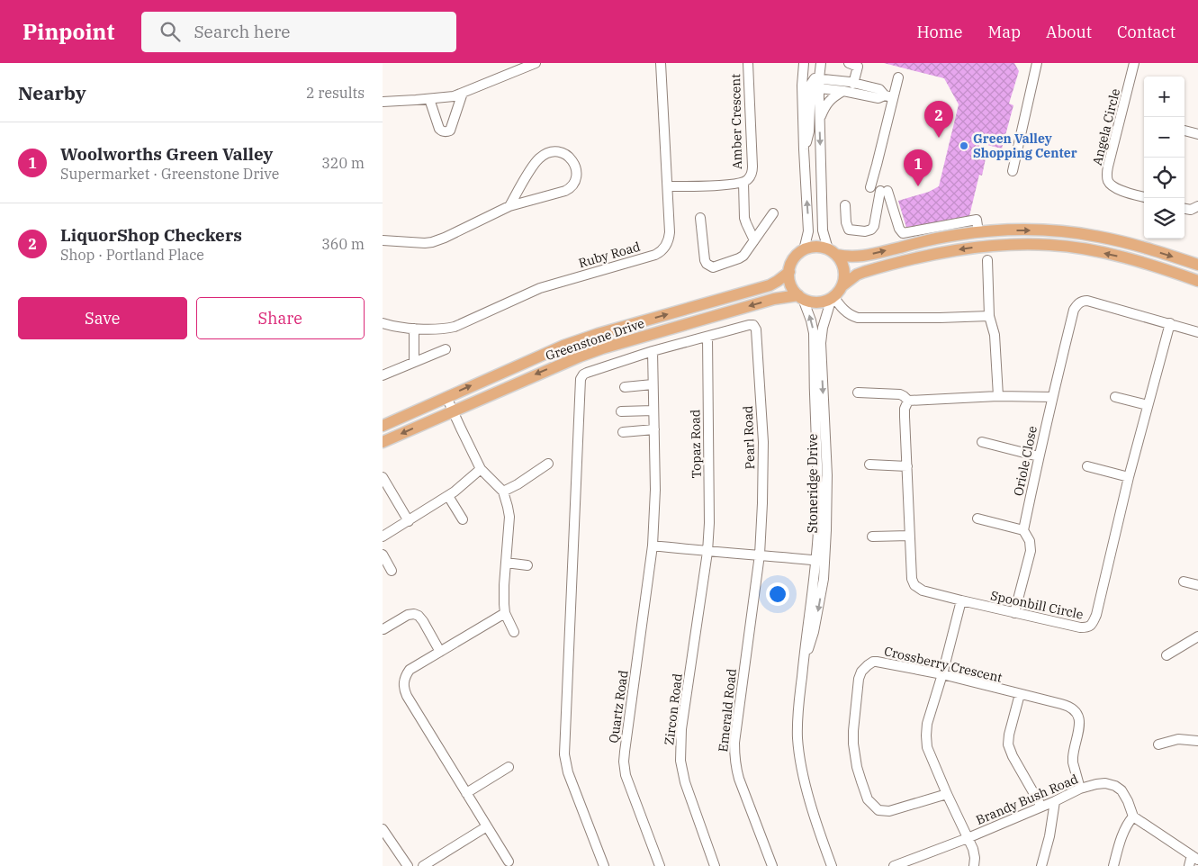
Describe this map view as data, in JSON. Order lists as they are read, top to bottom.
{
  "streets": {
    "main road": ["Greenstone Drive"],
    "street": [
      "Amber Crescent",
      "Angela Circle",
      "Ruby Road",
      "Pearl Road",
      "Topaz Road",
      "Oriole Close",
      "Stoneridge Drive",
      "Spoonbill Circle",
      "Crossberry Crescent",
      "Quartz Road",
      "Zircon Road",
      "Emerald Road",
      "Brandy Bush Road"
    ]
  },
  "crossings": [
    ["Amber Crescent", "Ruby Road"],
    ["Greenstone Drive", "Stoneridge Drive"],
    ["Pearl Road", "Topaz Road"],
    ["Pearl Road", "Emerald Road"],
    ["Topaz Road", "Zircon Road"],
    ["Crossberry Crescent", "Brandy Bush Road"]
  ],
  "places": ["Green Valley Shopping Center"],
  "page": {
    "header": "Pinpoint",
    "search": "Search here",
    "nav": [
      "Home",
      "Map",
      "About",
      "Contact"
    ],
    "heading": ["Nearby", "2 results"],
    "map_buttons": ["+", "−"],
    "pins": ["2", "1"],
    "list": [
      {
        "mark": "1",
        "name": "Woolworths Green Valley",
        "note": "Supermarket · Greenstone Drive",
        "value": "320 m"
      },
      {
        "mark": "2",
        "name": "LiquorShop Checkers",
        "note": "Shop · Portland Place",
        "value": "360 m"
      }
    ],
    "buttons": ["Save", "Share"]
  }
}
